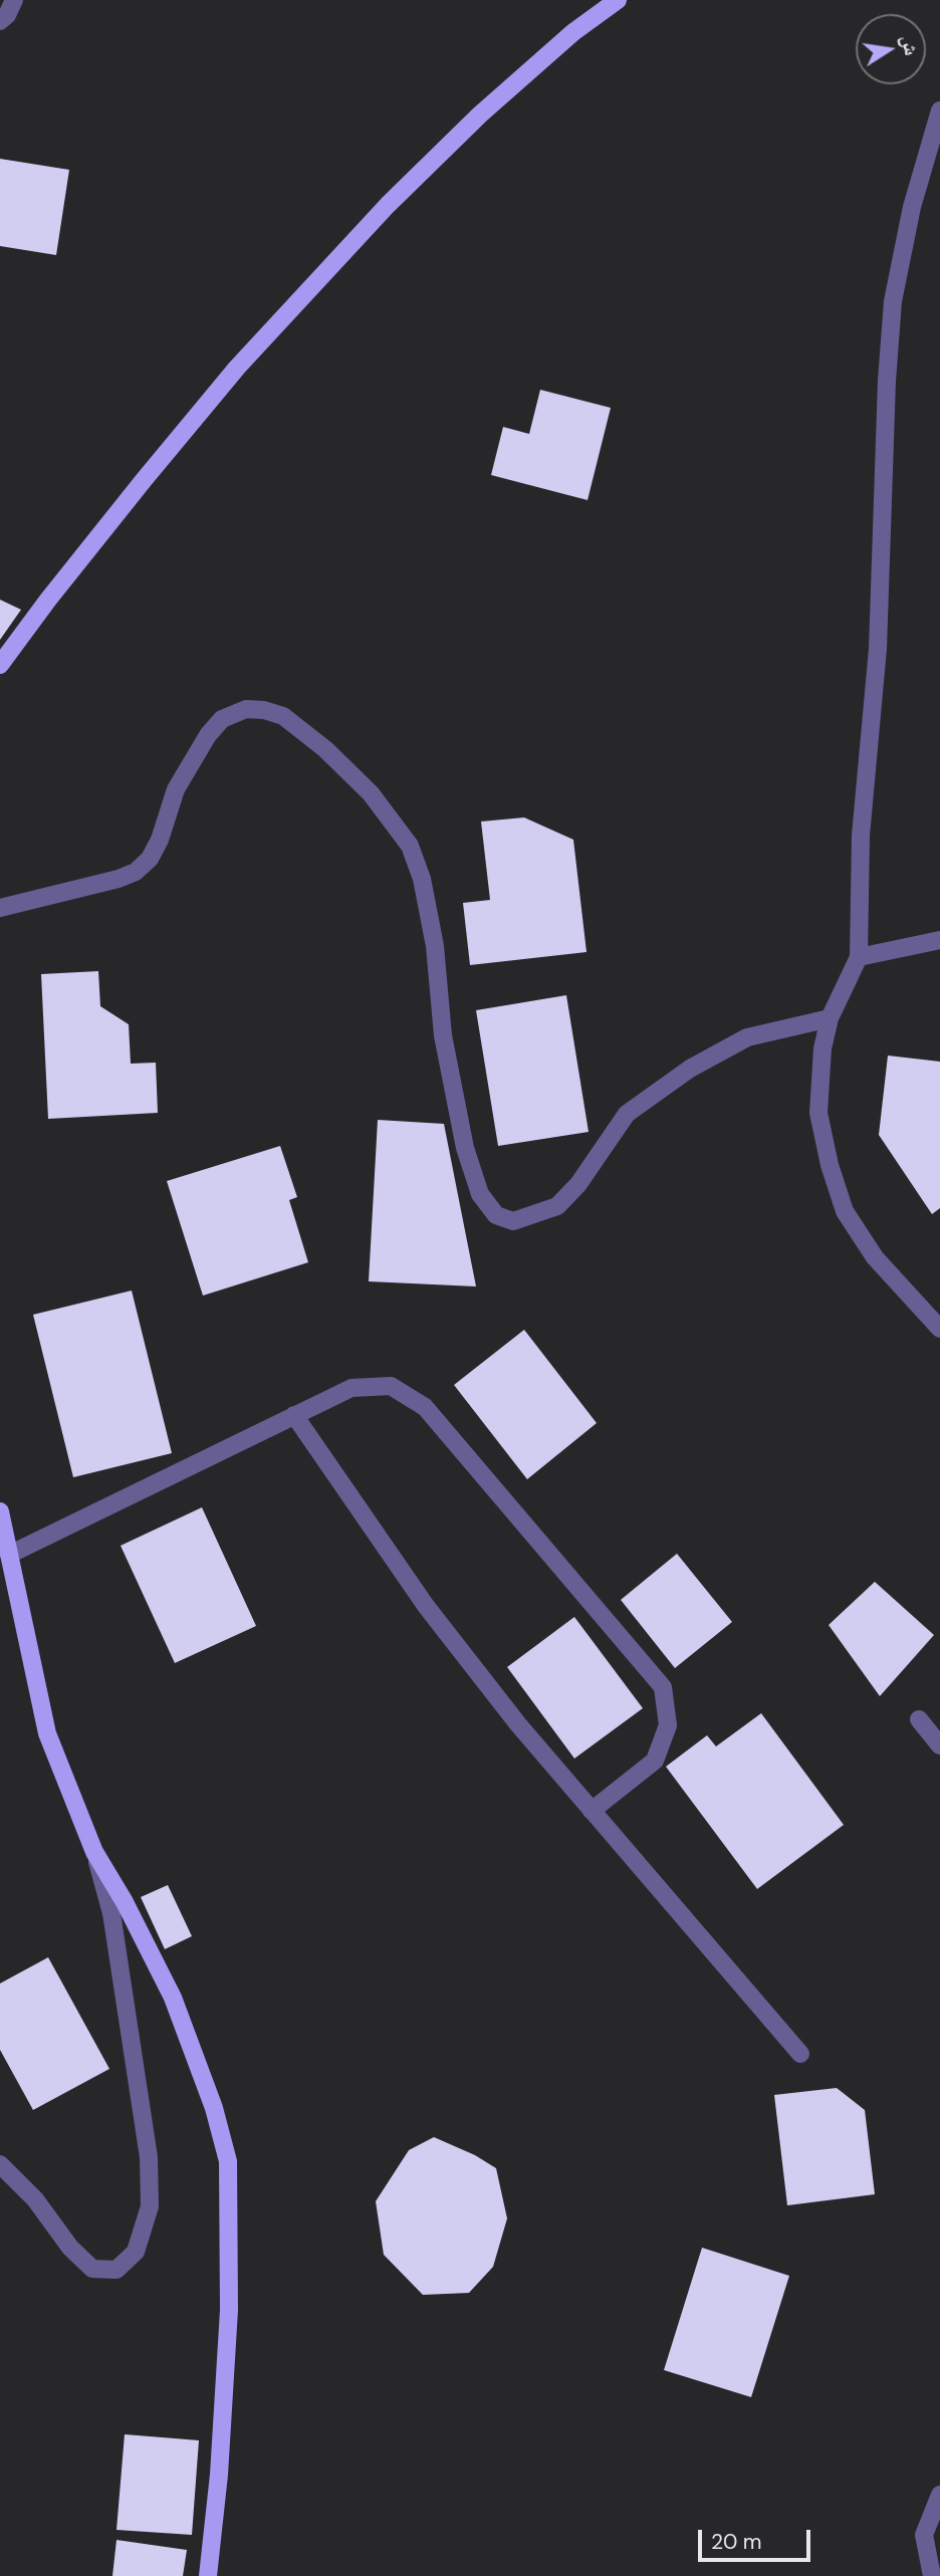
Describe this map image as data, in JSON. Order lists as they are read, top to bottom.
{
  "scale_bar": "20 m",
  "north": "right"
}
